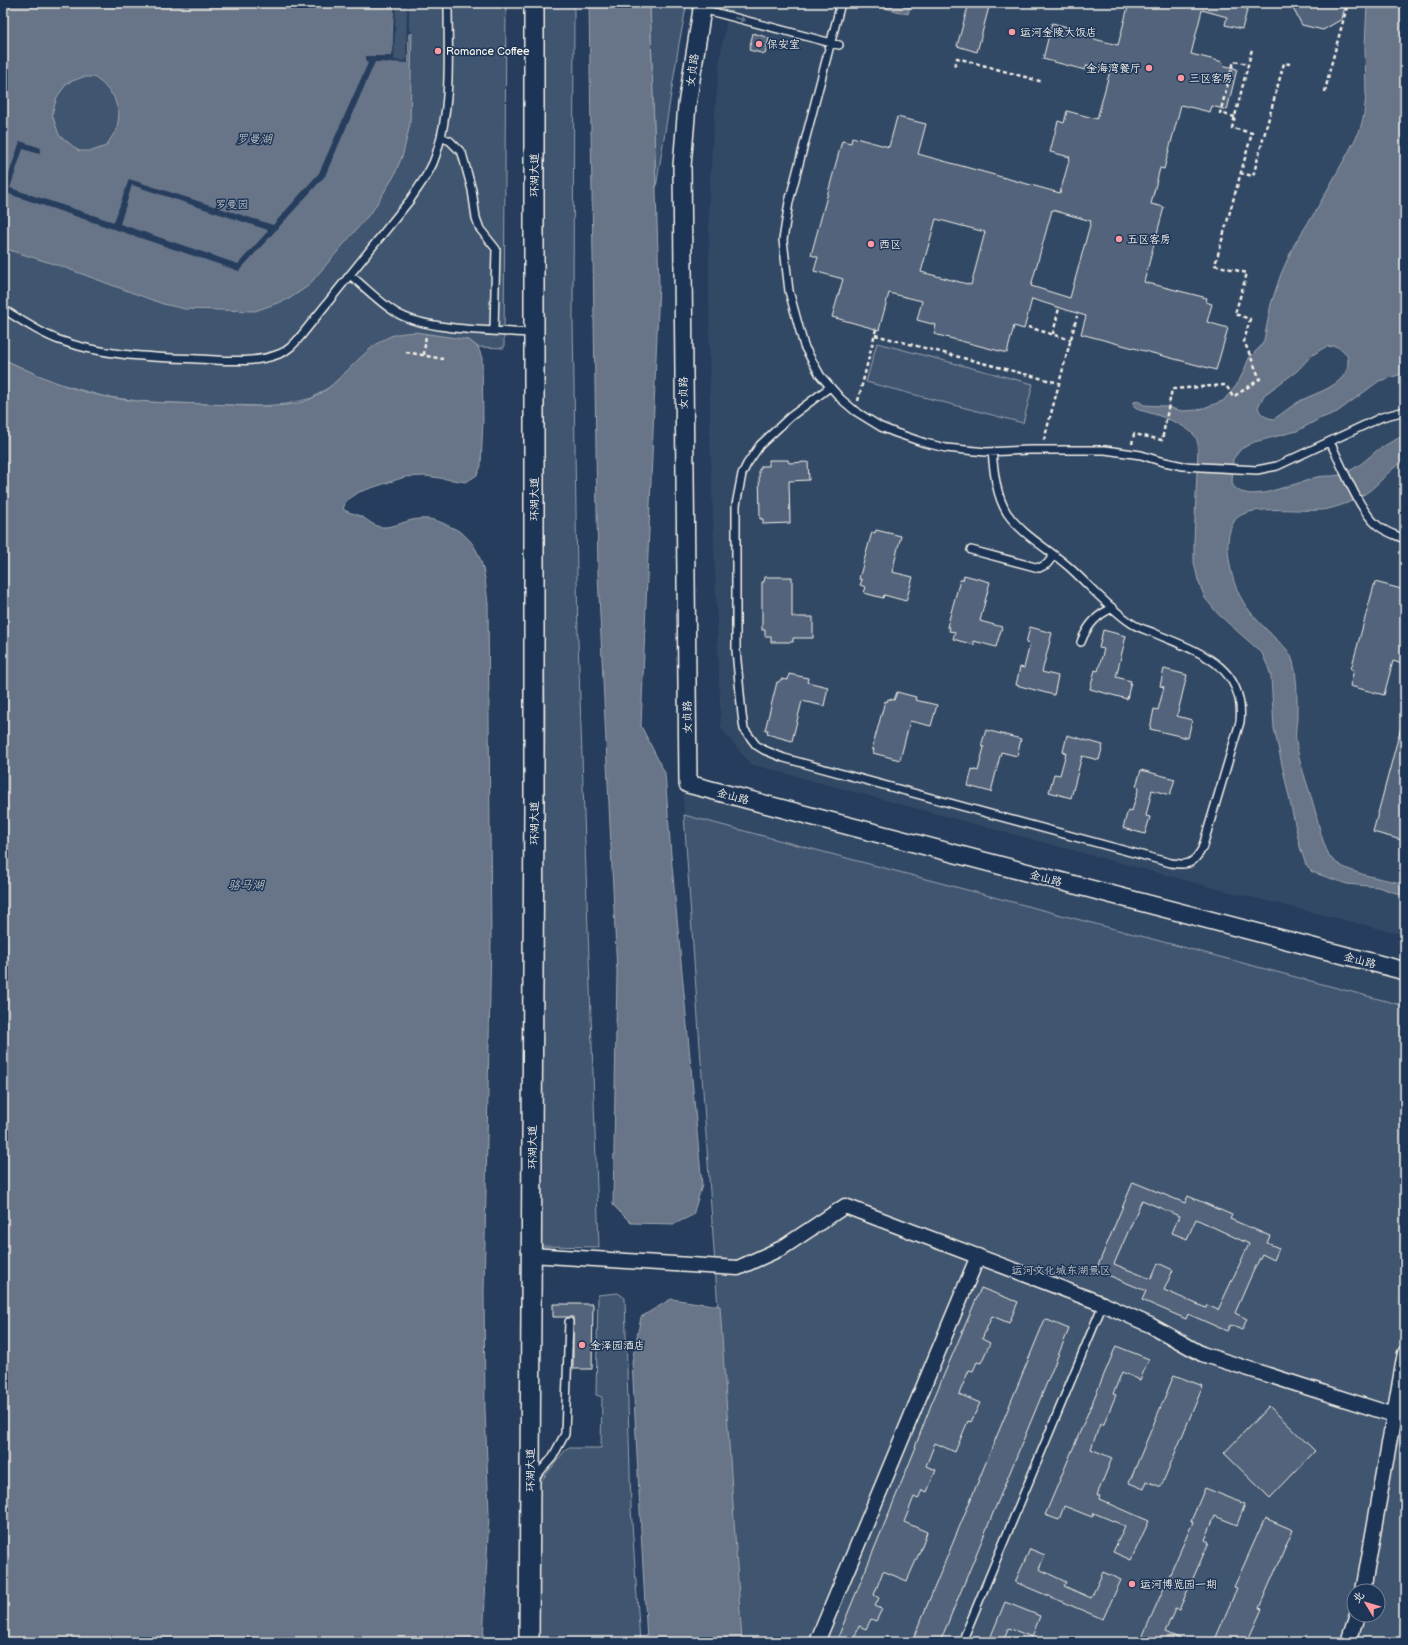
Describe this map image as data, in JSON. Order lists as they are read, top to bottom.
{
  "streets": {
    "main road": ["环湖大道"],
    "street": ["女贞路", "金山路"]
  },
  "crossings": [
    ["女贞路", "金山路"]
  ],
  "water": ["罗曼湖", "骆马湖"],
  "parks": ["罗曼园", "运河文化城东湖景区"],
  "places": [
    "运河金陵大饭店",
    "保安室",
    "Romance Coffee",
    "金海湾餐厅",
    "三区客房",
    "五区客房",
    "西区",
    "金泽园酒店",
    "运河博览园一期"
  ],
  "north": "top left"
}
